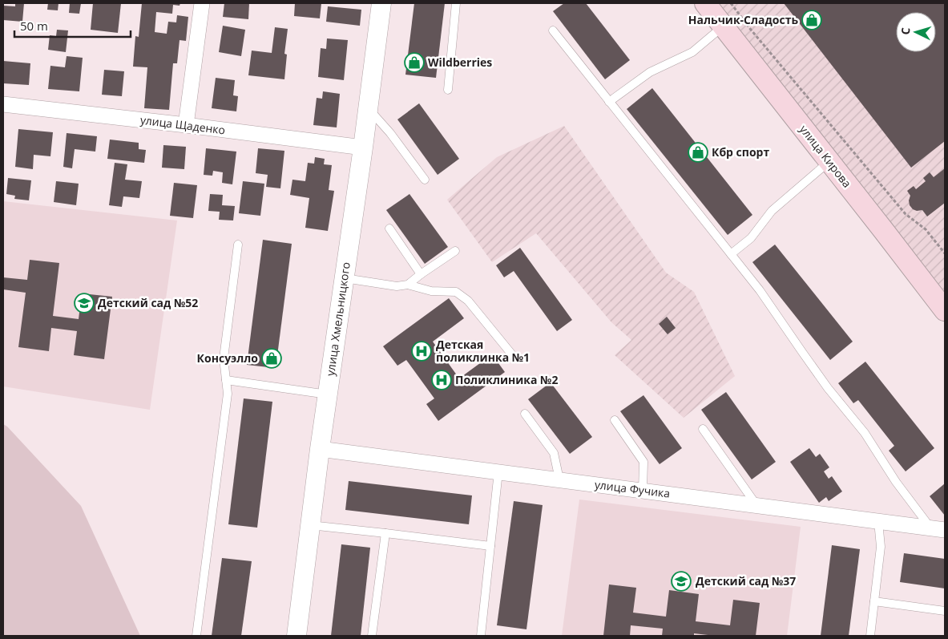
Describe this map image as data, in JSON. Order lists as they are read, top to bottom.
{
  "streets": {
    "main road": ["улица Кирова"],
    "street": ["улица Щаденко", "улица Хмельницкого", "улица Фучика"]
  },
  "crossings": [
    ["улица Щаденко", "улица Хмельницкого"],
    ["улица Хмельницкого", "улица Фучика"]
  ],
  "places": {
    "shop": [
      "Нальчик-Сладость",
      "Wildberries",
      "Кбр спорт",
      "Консуэлло"
    ],
    "school or university": ["Детский сад №52", "Детский сад №37"],
    "hospital": ["Детская поликлинка №1", "Поликлиника №2"]
  },
  "scale_bar": "50 m",
  "north": "left"
}
